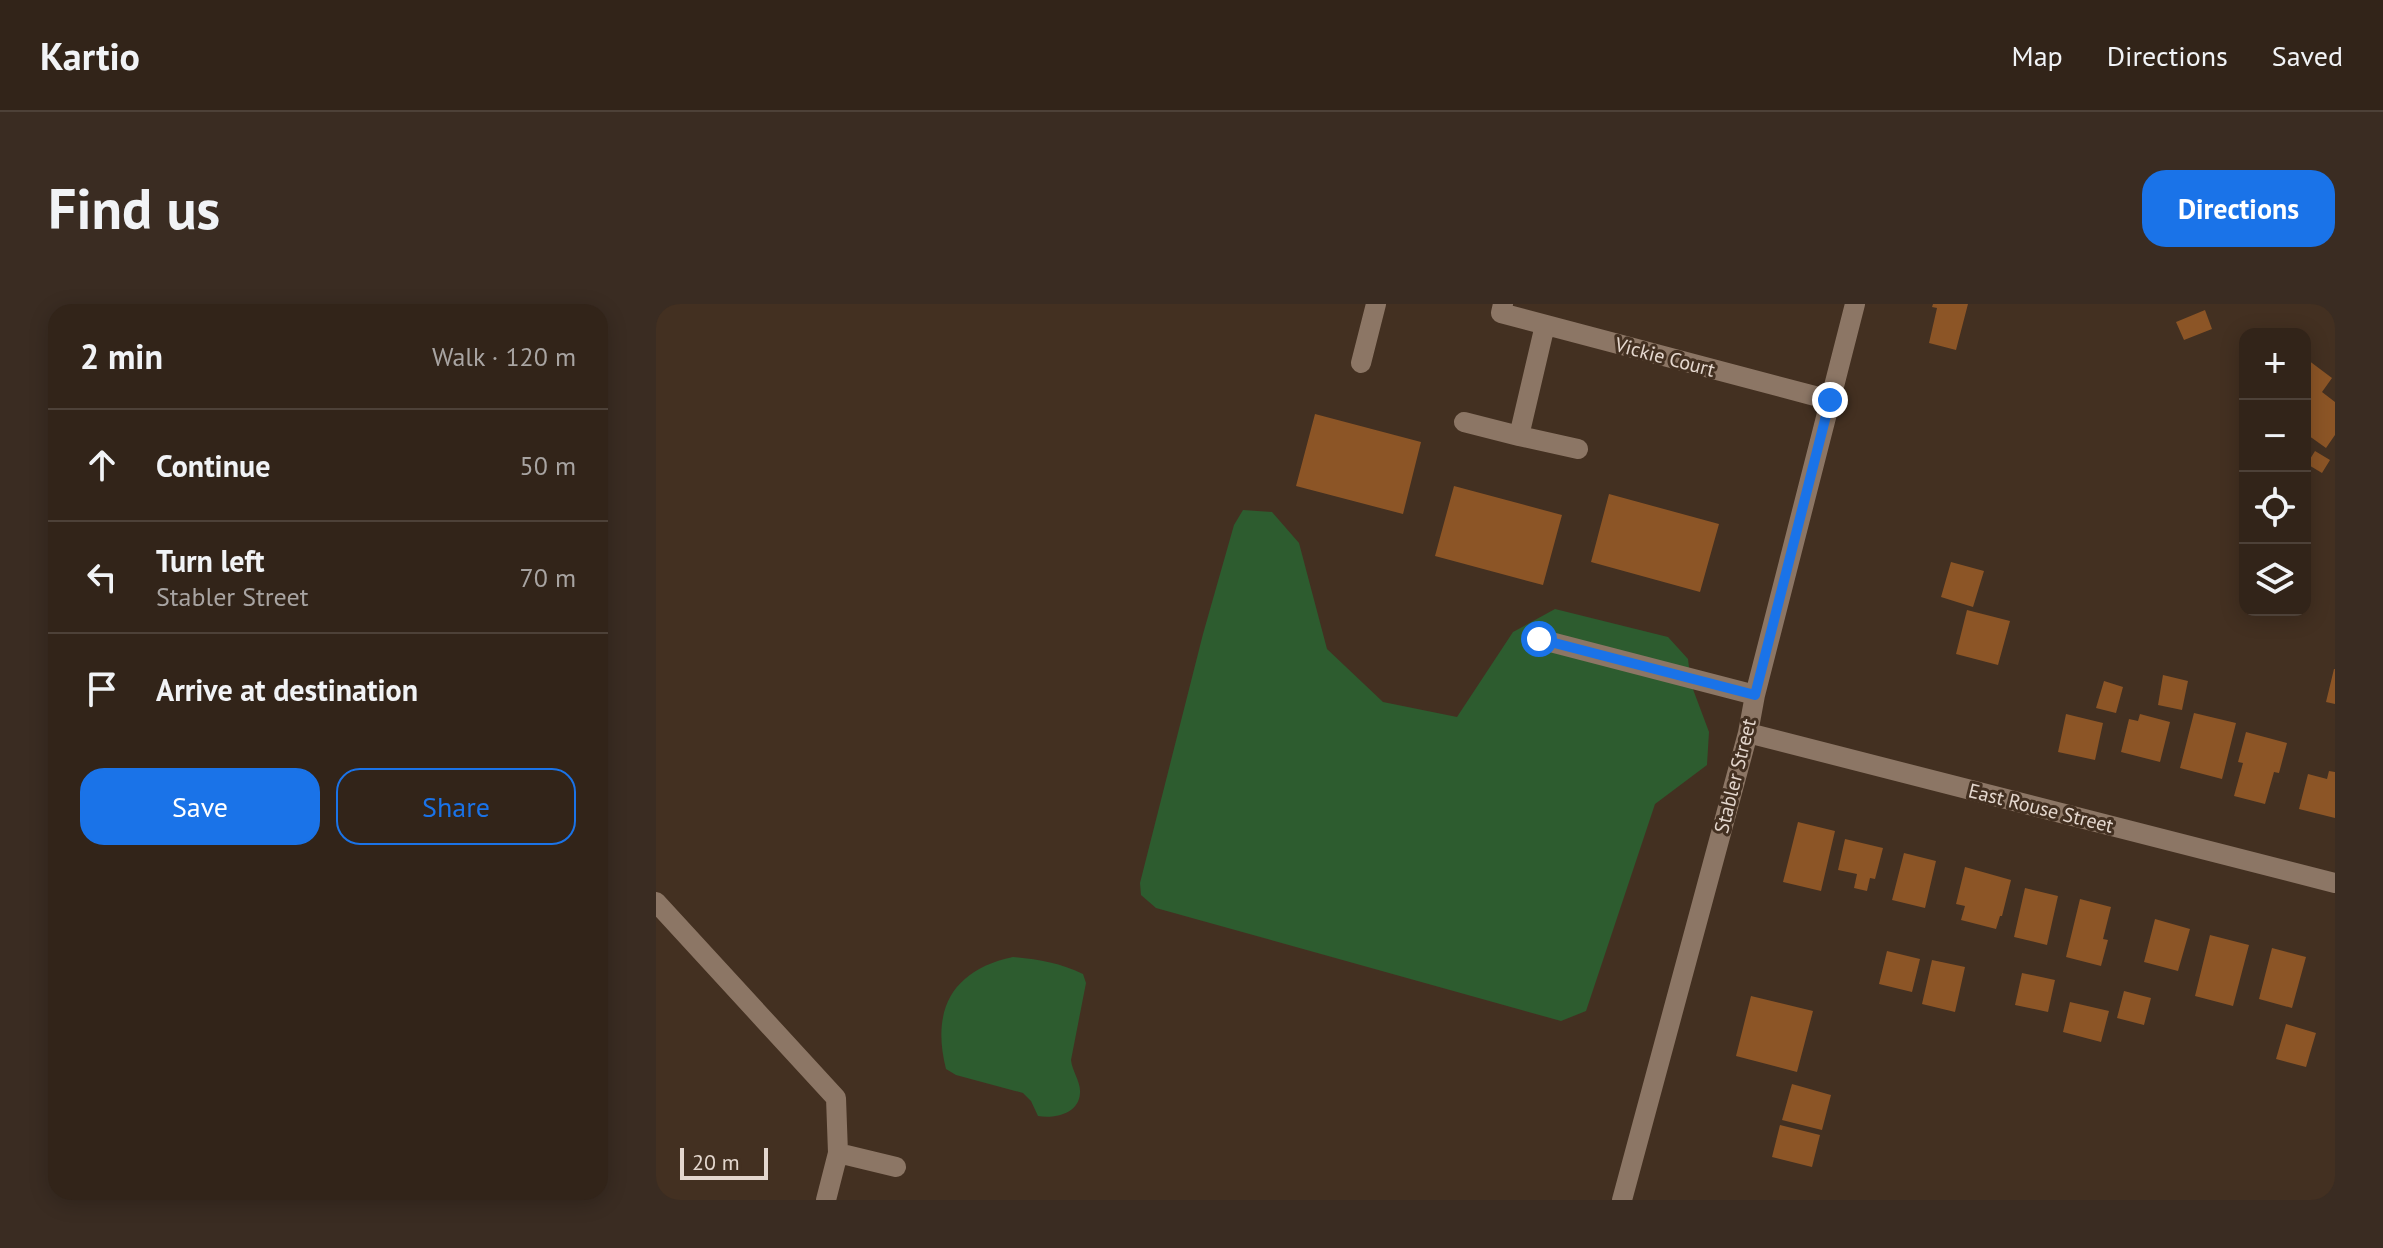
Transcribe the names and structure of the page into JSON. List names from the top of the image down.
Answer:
{
  "streets": {
    "street": ["Vickie Court", "Stabler Street", "East Rouse Street"]
  },
  "crossings": [
    ["Vickie Court", "Stabler Street"],
    ["Stabler Street", "East Rouse Street"]
  ],
  "scale_bar": "20 m",
  "page": {
    "header": "Kartio",
    "nav": ["Map", "Directions", "Saved"],
    "buttons": [
      "Directions",
      ["Save", "Share"]
    ],
    "title": "Find us",
    "heading": ["2 min", "Walk · 120 m"],
    "map_buttons": ["+", "−"],
    "list": [
      ["Continue", "50 m"],
      ["Turn left", "Stabler Street", "70 m"],
      "Arrive at destination"
    ],
    "scale": "20 m"
  }
}
